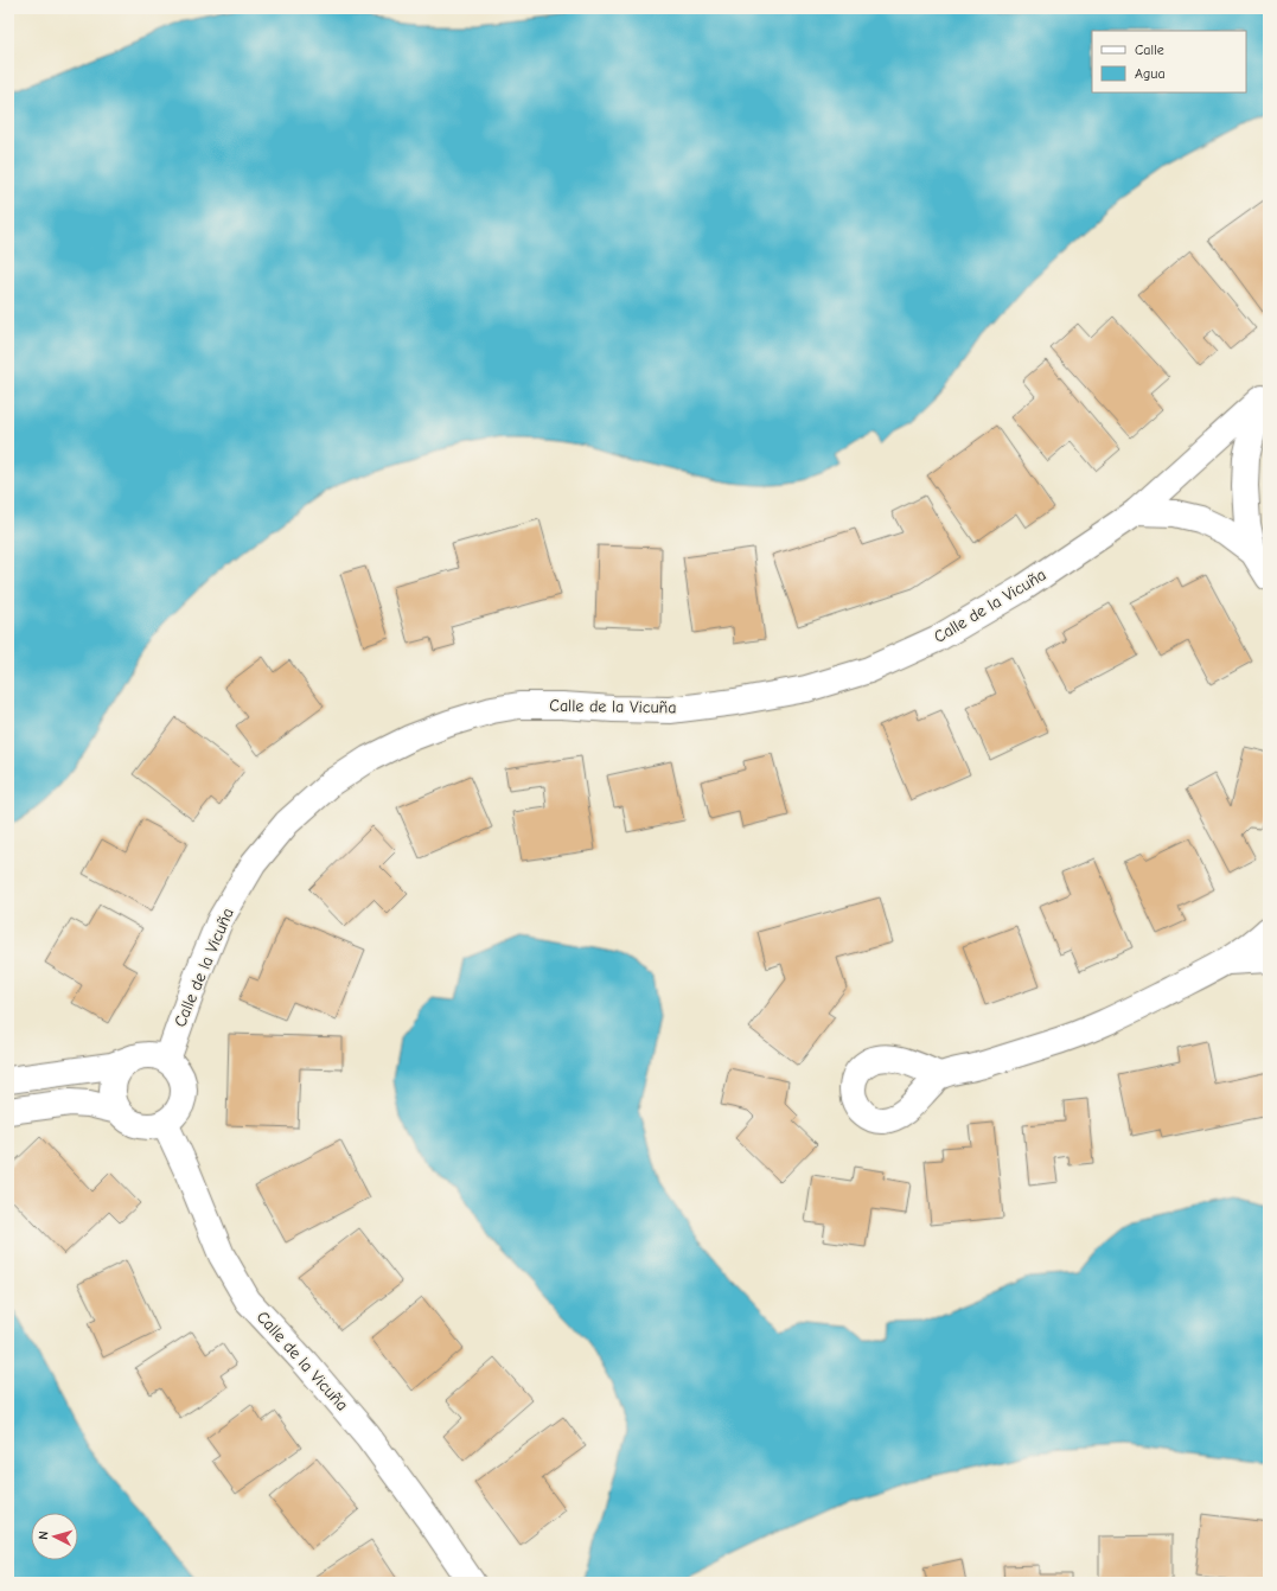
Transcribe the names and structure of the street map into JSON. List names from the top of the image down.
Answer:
{
  "streets": {
    "street": ["Calle de la Vicuña"]
  },
  "legend": ["Calle", "Agua"],
  "north": "left"
}
